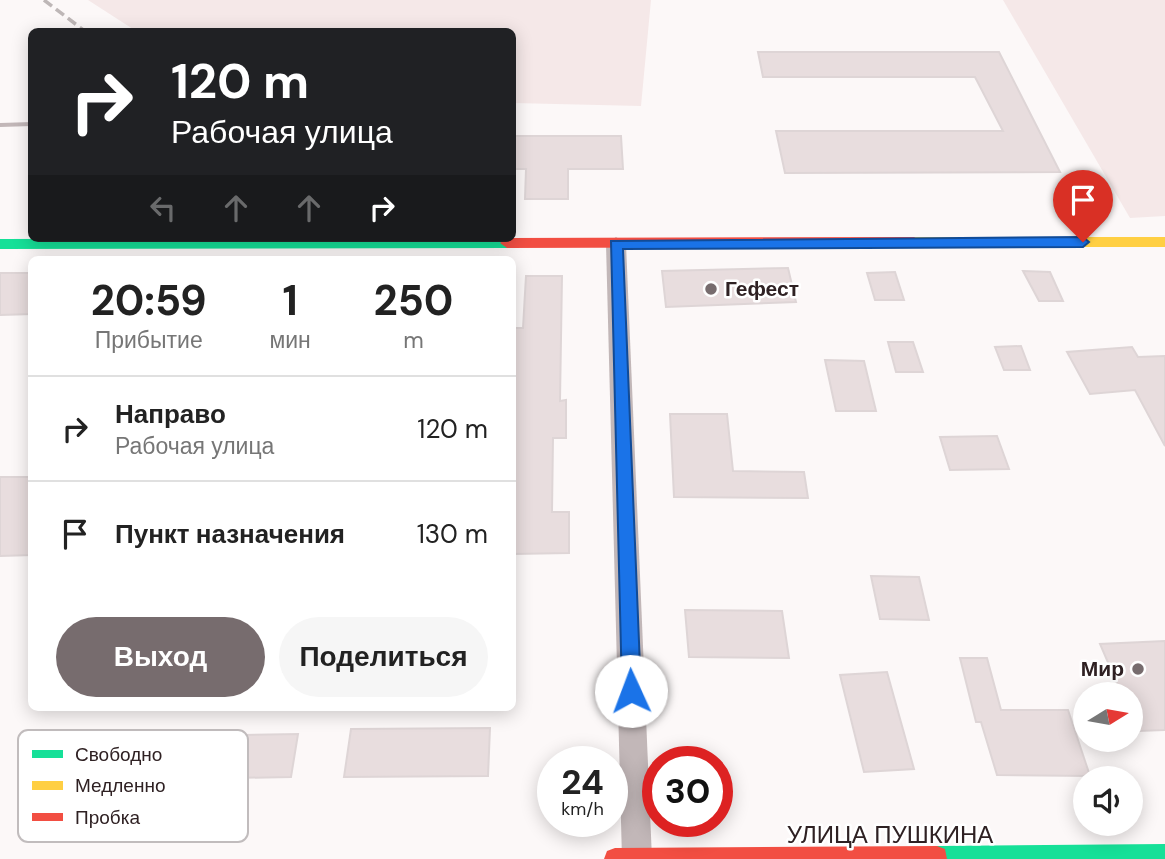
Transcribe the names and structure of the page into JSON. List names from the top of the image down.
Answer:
{
  "streets": {
    "street": ["УЛИЦА ПУШКИНА"]
  },
  "places": ["Гефест", "Мир"],
  "legend": ["Свободно", "Медленно", "Пробка"],
  "north": "right",
  "page": {
    "turn": ["120 m", "Рабочая улица"],
    "eta": [
      "20:59",
      "Прибытие",
      "1",
      "мин",
      "250",
      "m"
    ],
    "list": [
      {
        "name": "Направо",
        "note": "Рабочая улица",
        "value": "120 m"
      },
      {
        "name": "Пункт назначения",
        "value": "130 m"
      }
    ],
    "buttons": ["Выход", "Поделиться"],
    "speed": "24 km/h",
    "limit": "30"
  }
}
